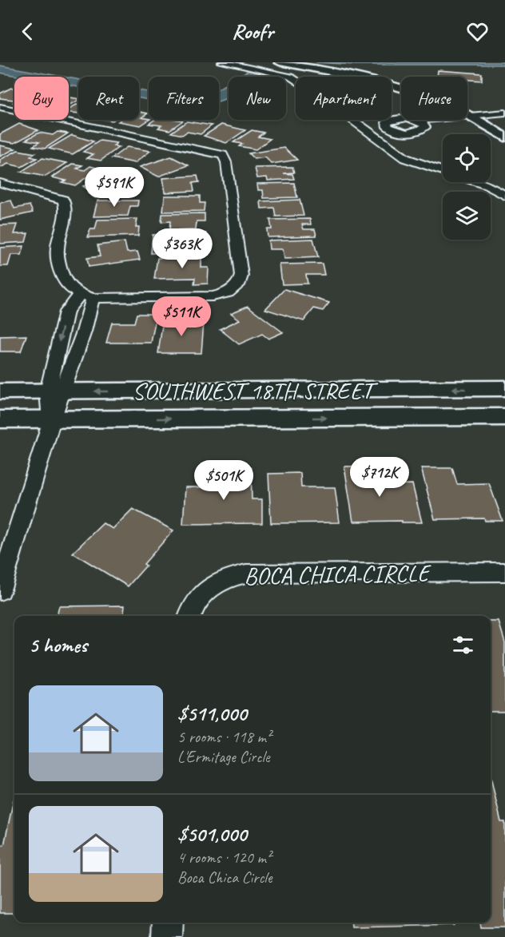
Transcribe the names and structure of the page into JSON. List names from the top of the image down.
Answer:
{
  "streets": {
    "main road": ["SOUTHWEST 18TH STREET"],
    "street": ["BOCA CHICA CIRCLE"]
  },
  "page": {
    "header": "Roofr",
    "chip": [
      "Buy",
      "Rent",
      "Filters",
      "New",
      "Apartment",
      "House"
    ],
    "price": [
      "$591K",
      "$363K",
      "$511K",
      "$712K",
      "$501K"
    ],
    "heading": "5 homes",
    "list": [
      {
        "name": "$511,000",
        "note": "5 rooms · 118 m² · L'Ermitage Circle"
      },
      {
        "name": "$501,000",
        "note": "4 rooms · 120 m² · Boca Chica Circle"
      }
    ]
  }
}
